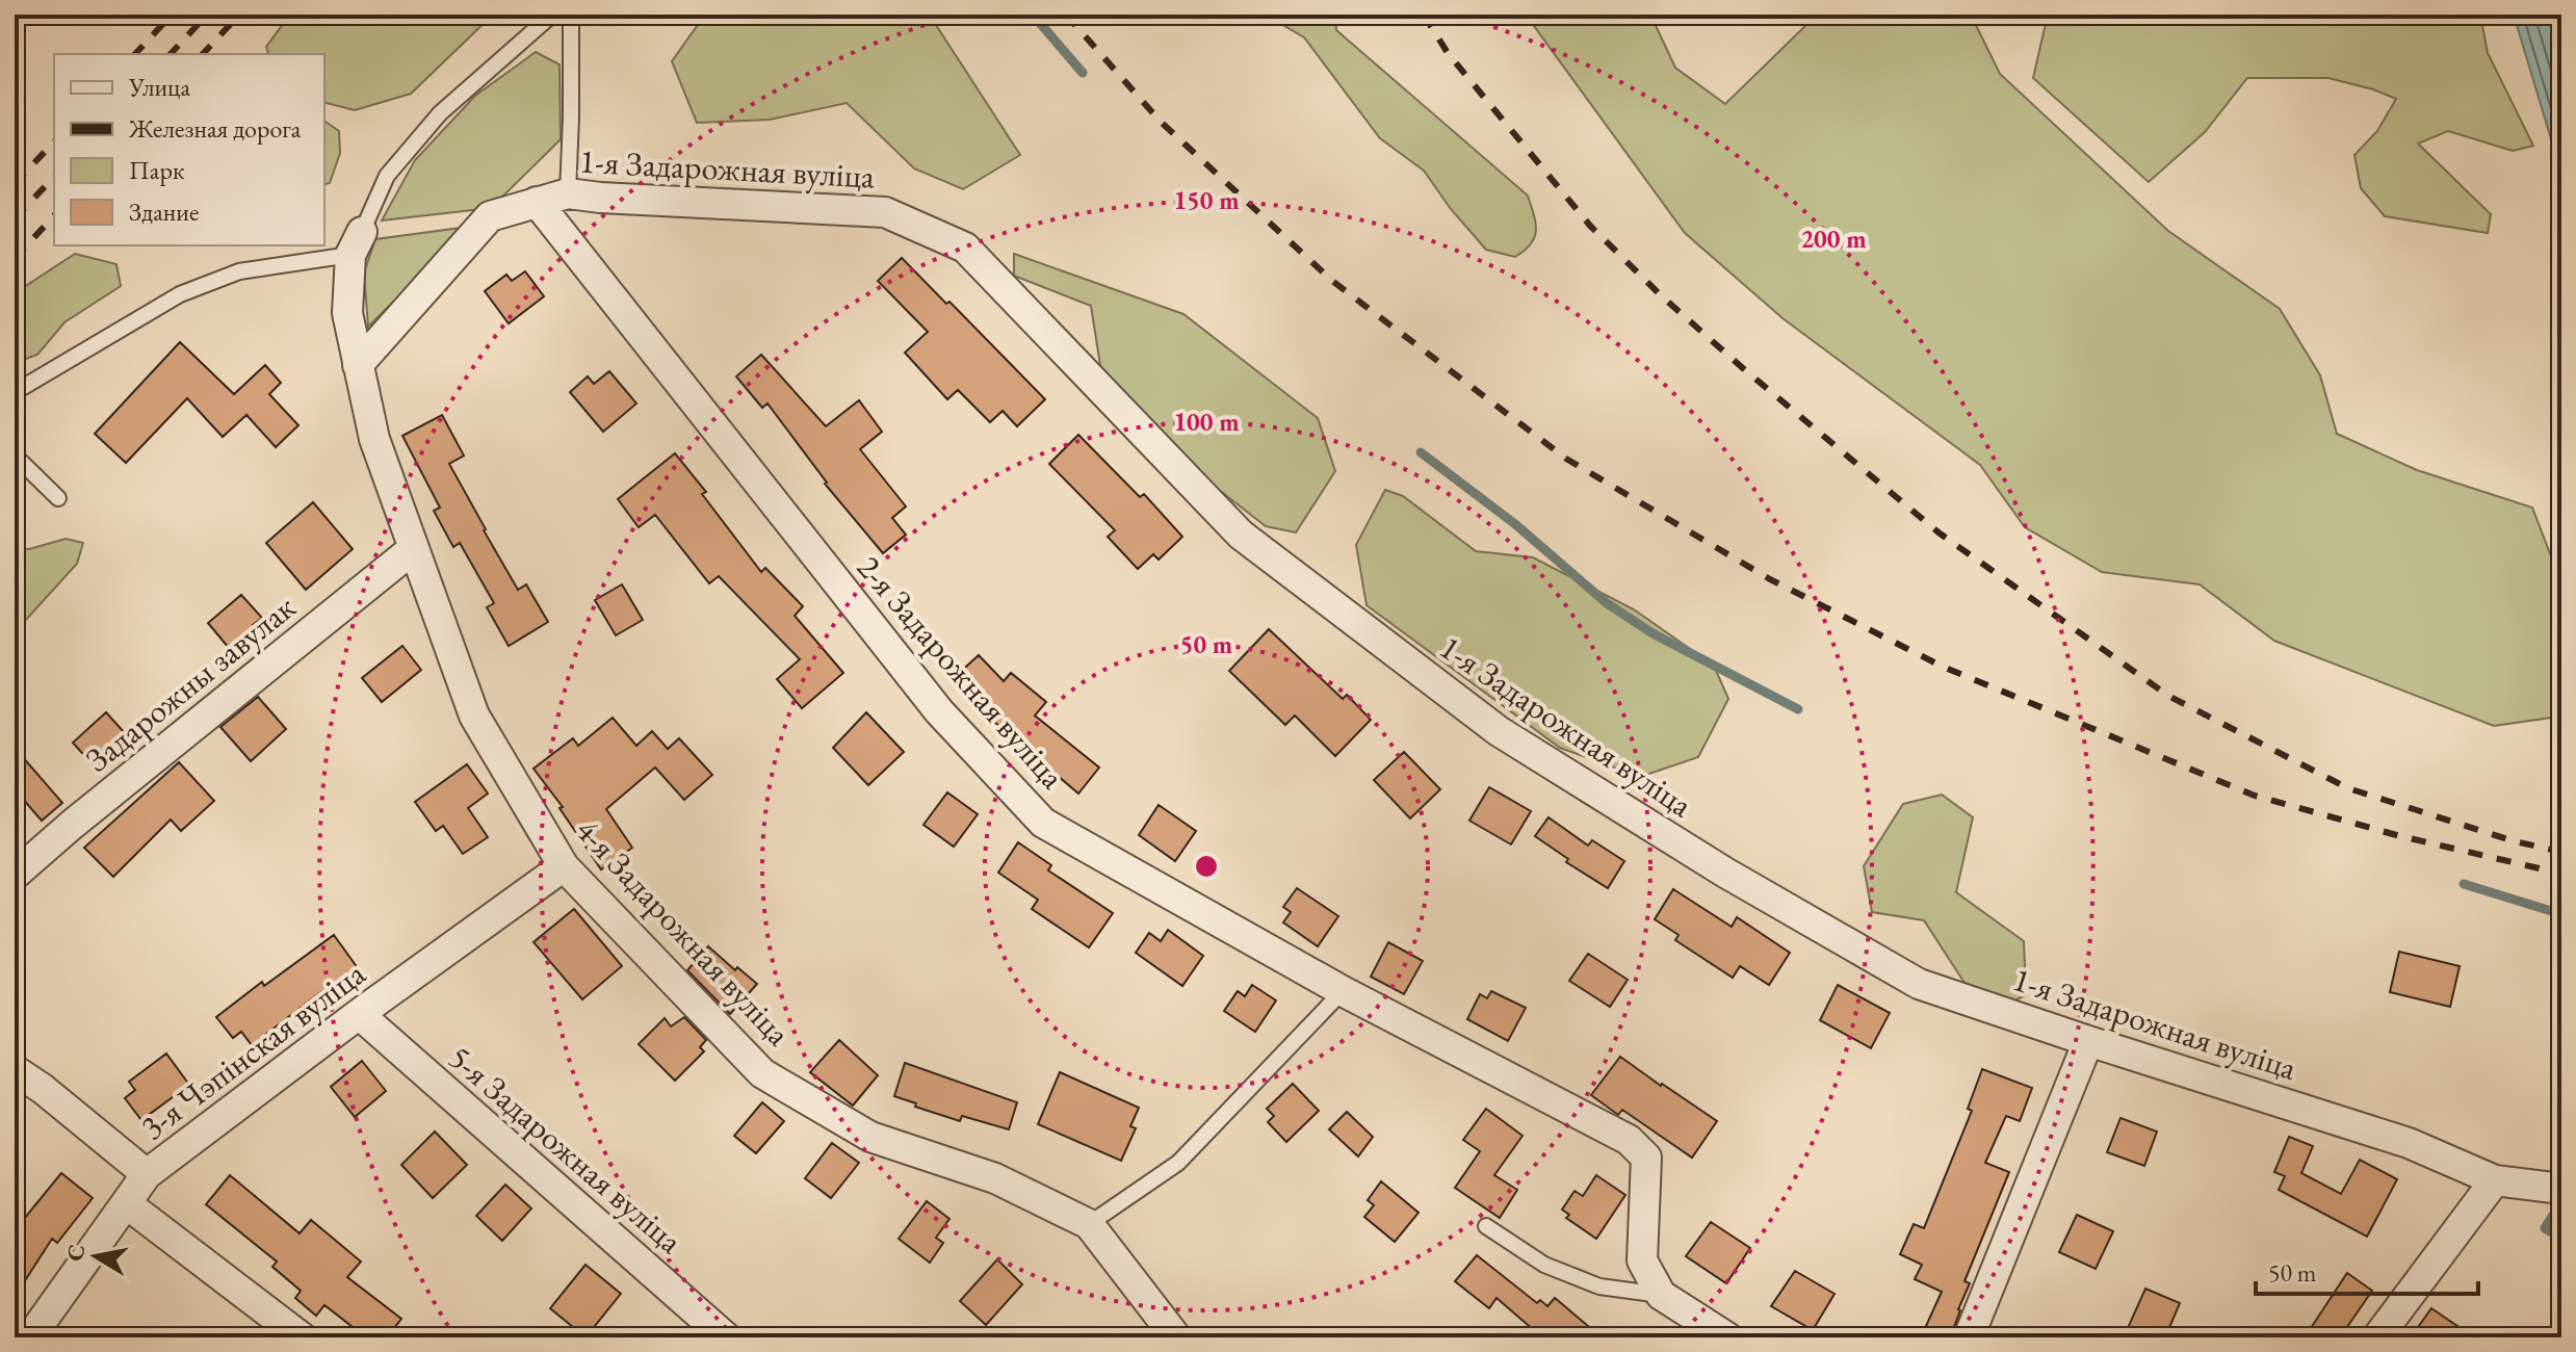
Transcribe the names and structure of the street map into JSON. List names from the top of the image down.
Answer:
{
  "streets": {
    "street": [
      "1-я Задарожная вуліца",
      "2-я Задарожная вуліца",
      "Задарожны завулак",
      "4-я Задарожная вуліца",
      "3-я Чэпінская вуліца",
      "5-я Задарожная вуліца"
    ]
  },
  "crossings": [
    ["1-я Задарожная вуліца", "2-я Задарожная вуліца"],
    ["1-я Задарожная вуліца", "4-я Задарожная вуліца"],
    ["Задарожны завулак", "4-я Задарожная вуліца"],
    ["4-я Задарожная вуліца", "3-я Чэпінская вуліца"],
    ["3-я Чэпінская вуліца", "5-я Задарожная вуліца"]
  ],
  "legend": [
    "Улица",
    "Железная дорога",
    "Парк",
    "Здание"
  ],
  "scale_bar": "50 m",
  "north": "left",
  "rings": [
    "150 m",
    "200 m",
    "100 m",
    "50 m"
  ]
}
